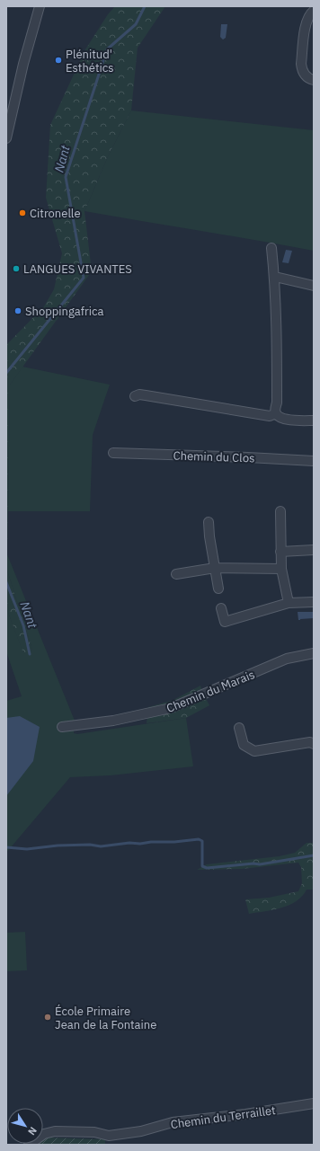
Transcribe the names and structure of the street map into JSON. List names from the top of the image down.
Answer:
{
  "streets": {
    "street": ["Chemin du Clos", "Chemin du Marais", "Chemin du Terraillet"]
  },
  "water": ["Nant"],
  "places": [
    "Plénitud' Esthétics",
    "Citronelle",
    "LANGUES VIVANTES",
    "Shoppingafrica",
    "École Primaire Jean de la Fontaine"
  ],
  "north": "bottom right"
}
